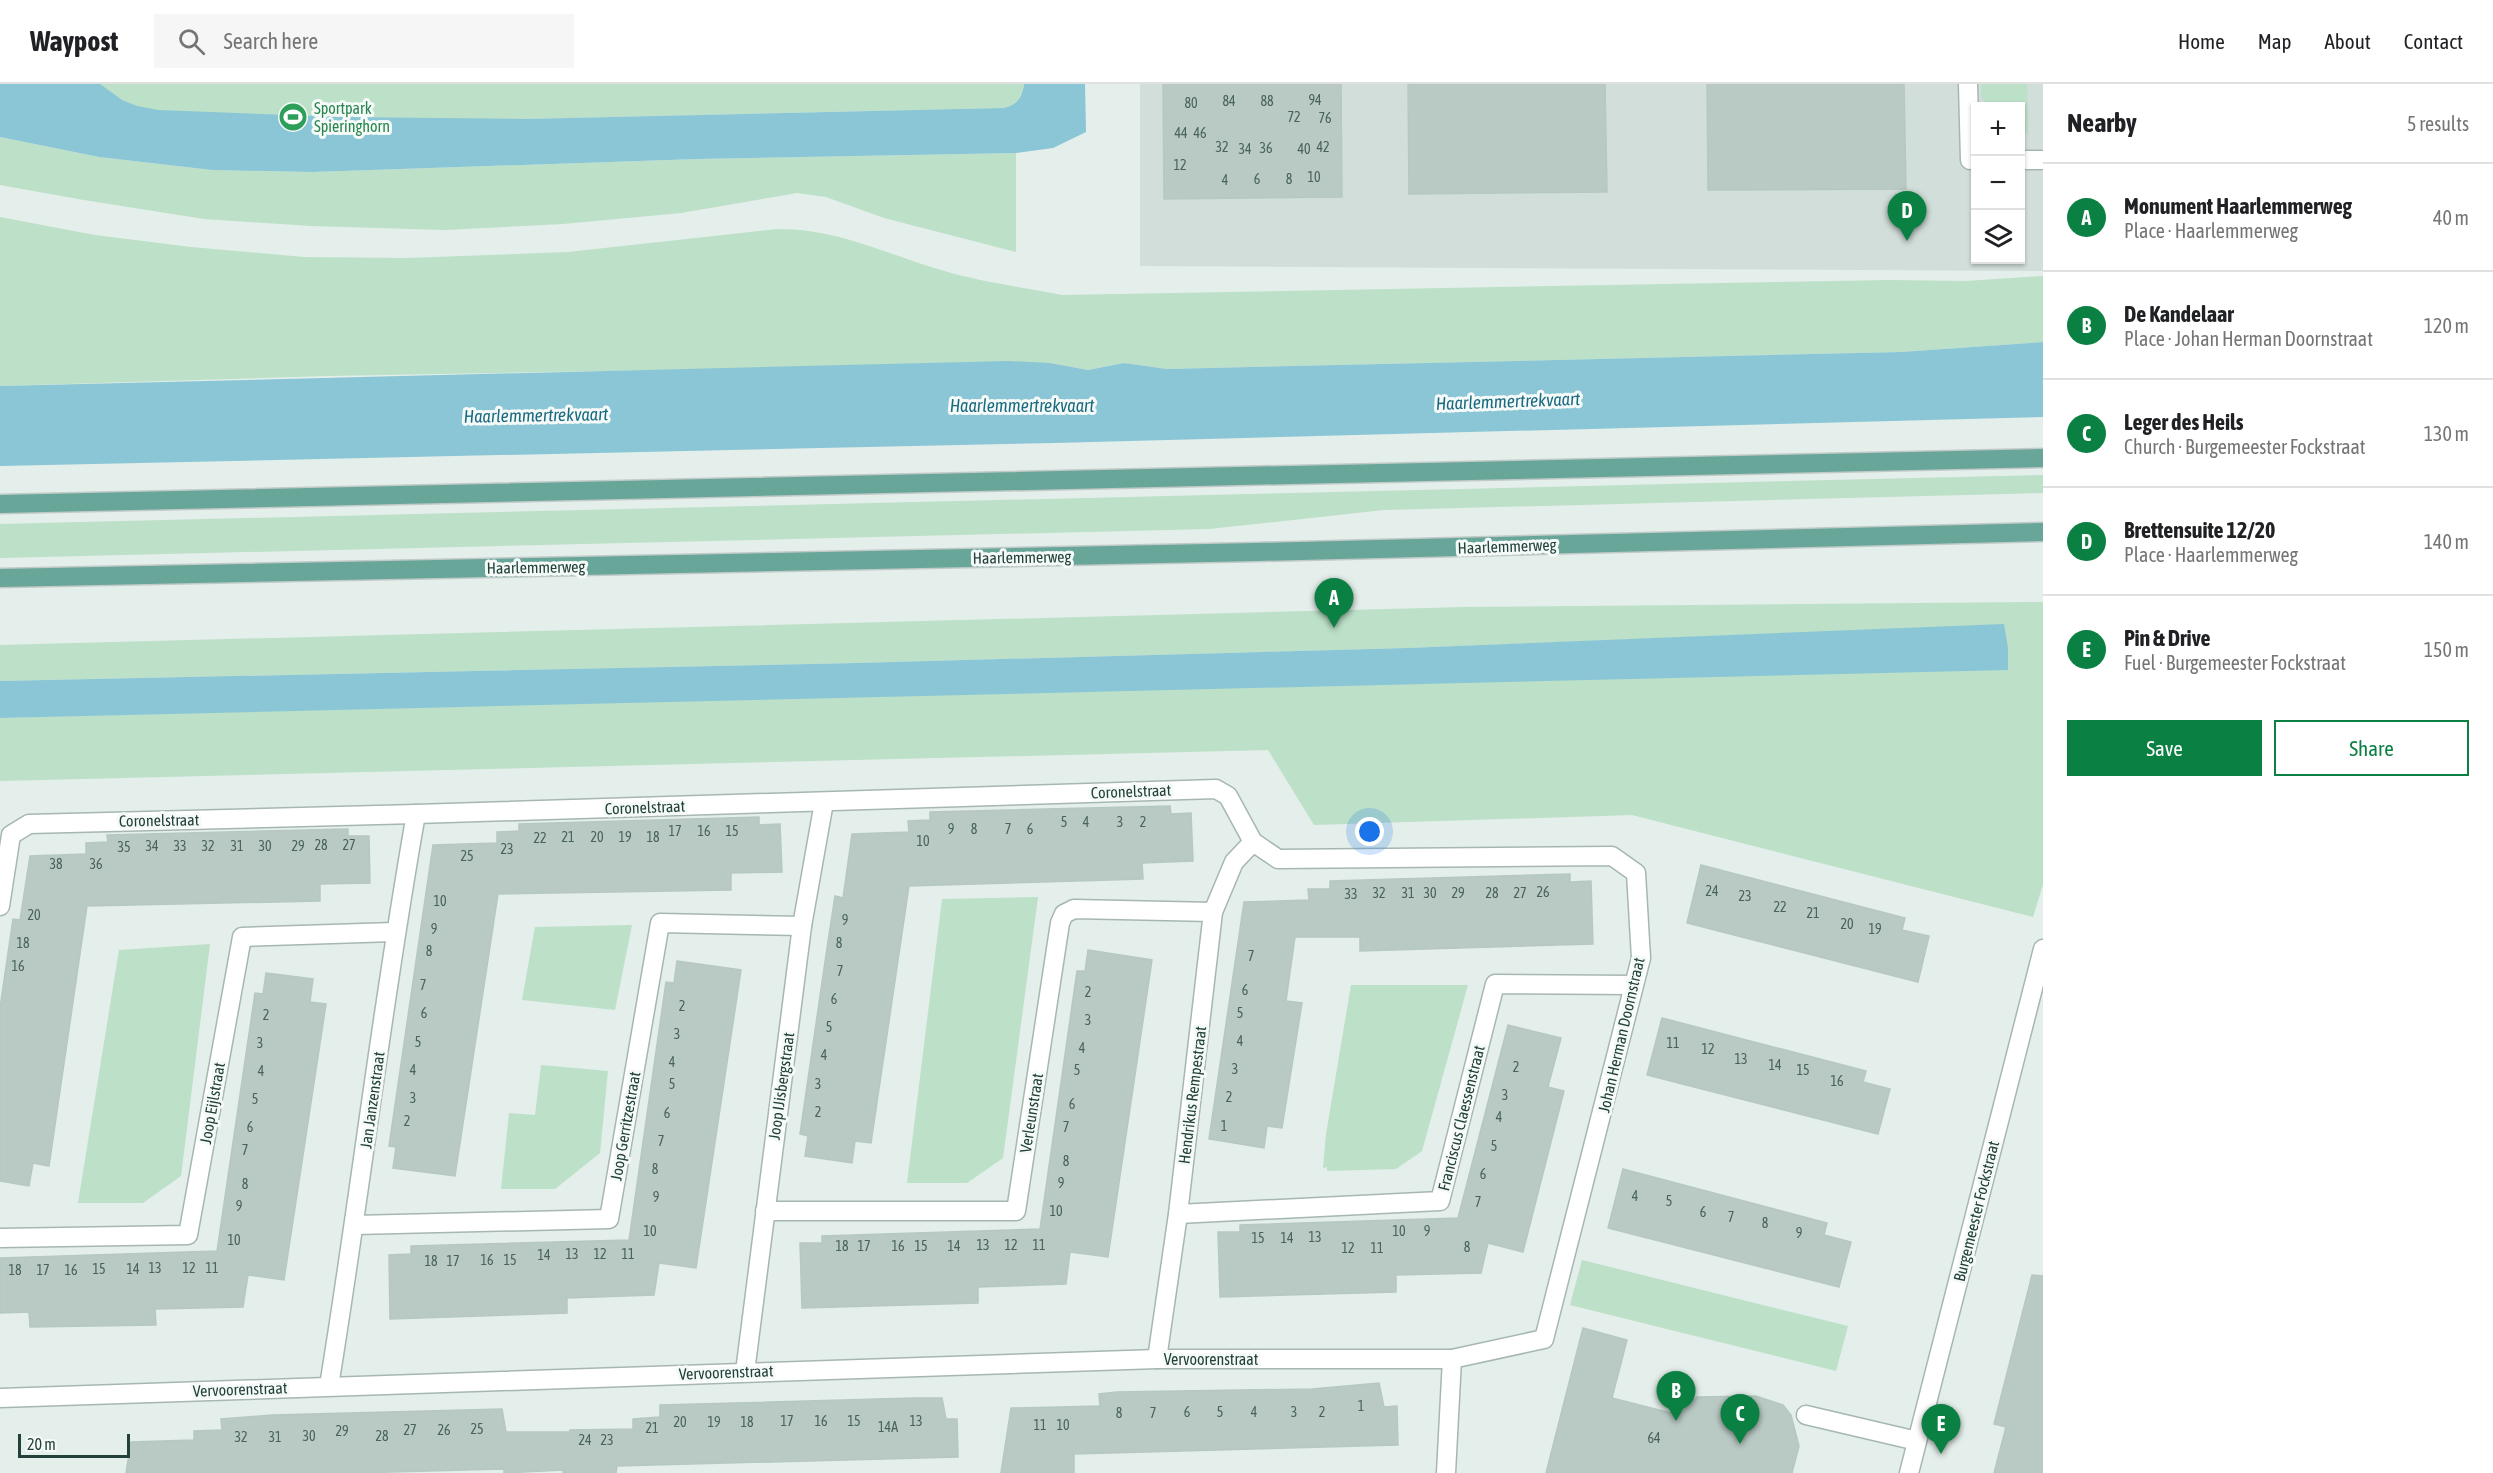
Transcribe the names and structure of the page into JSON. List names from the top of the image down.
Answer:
{
  "streets": {
    "main road": ["Haarlemmerweg"],
    "street": [
      "Coronelstraat",
      "Johan Herman Doornstraat",
      "Joop IJisbergstraat",
      "Hendrikus Rempestraat",
      "Jan Janzenstraat",
      "Joop Eijlstraat",
      "Verleunstraat",
      "Franciscus Claessenstraat",
      "Joop Gerritzestraat",
      "Burgemeester Fockstraat",
      "Vervoorenstraat"
    ]
  },
  "crossings": [
    ["Coronelstraat", "Johan Herman Doornstraat"],
    ["Coronelstraat", "Joop IJisbergstraat"],
    ["Coronelstraat", "Hendrikus Rempestraat"],
    ["Coronelstraat", "Jan Janzenstraat"],
    ["Johan Herman Doornstraat", "Hendrikus Rempestraat"],
    ["Johan Herman Doornstraat", "Franciscus Claessenstraat"],
    ["Johan Herman Doornstraat", "Vervoorenstraat"],
    ["Joop IJisbergstraat", "Verleunstraat"],
    ["Joop IJisbergstraat", "Joop Gerritzestraat"],
    ["Joop IJisbergstraat", "Vervoorenstraat"],
    ["Hendrikus Rempestraat", "Verleunstraat"],
    ["Hendrikus Rempestraat", "Franciscus Claessenstraat"],
    ["Hendrikus Rempestraat", "Vervoorenstraat"],
    ["Jan Janzenstraat", "Joop Eijlstraat"],
    ["Jan Janzenstraat", "Joop Gerritzestraat"],
    ["Jan Janzenstraat", "Vervoorenstraat"]
  ],
  "water": ["Haarlemmertrekvaart"],
  "places": {
    "sports": ["Sportpark Spieringhorn"]
  },
  "house_numbers": [
    "94",
    "84",
    "88",
    "80",
    "72",
    "76",
    "44",
    "46",
    "32",
    "42",
    "36",
    "34",
    "40",
    "12",
    "10",
    "6",
    "8",
    "4",
    "5",
    "4",
    "3",
    "2",
    "9",
    "8",
    "7",
    "6",
    "17",
    "16",
    "15",
    "21",
    "20",
    "19",
    "18",
    "22",
    "10",
    "28",
    "27",
    "34",
    "33",
    "32",
    "31",
    "30",
    "29",
    "35",
    "23",
    "25",
    "38",
    "36",
    "24",
    "26",
    "32",
    "31",
    "30",
    "29",
    "28",
    "27",
    "33",
    "23",
    "10",
    "22",
    "21",
    "20",
    "9",
    "20",
    "9",
    "19",
    "18",
    "8",
    "8",
    "7",
    "16",
    "7",
    "7",
    "6",
    "2",
    "6",
    "2",
    "6",
    "5",
    "2",
    "3",
    "5",
    "3",
    "4",
    "5",
    "3",
    "11",
    "4",
    "12",
    "4",
    "13",
    "4",
    "14",
    "2",
    "3",
    "4",
    "5",
    "15",
    "4",
    "16",
    "5",
    "3",
    "3",
    "2",
    "3",
    "5",
    "6",
    "2",
    "6",
    "4",
    "2",
    "1",
    "6",
    "7",
    "7",
    "5",
    "7",
    "8",
    "8",
    "6",
    "9",
    "8",
    "4",
    "9",
    "5",
    "7",
    "9",
    "10",
    "6",
    "7",
    "8",
    "10",
    "10",
    "9",
    "9",
    "13",
    "15",
    "14",
    "10",
    "13",
    "12",
    "11",
    "18",
    "17",
    "16",
    "15",
    "14",
    "8",
    "12",
    "11",
    "13",
    "12",
    "11",
    "14",
    "16",
    "15",
    "18",
    "17",
    "13",
    "12",
    "11",
    "15",
    "14",
    "18",
    "17",
    "16",
    "1",
    "6",
    "5",
    "4",
    "3",
    "2",
    "8",
    "7",
    "17",
    "16",
    "15",
    "13",
    "20",
    "19",
    "18",
    "11",
    "10",
    "14A",
    "21",
    "25",
    "27",
    "26",
    "29",
    "30",
    "28",
    "32",
    "31",
    "64",
    "24",
    "23"
  ],
  "scale_bar": "20 m",
  "page": {
    "header": "Waypost",
    "search": "Search here",
    "nav": [
      "Home",
      "Map",
      "About",
      "Contact"
    ],
    "heading": ["Nearby", "5 results"],
    "map_buttons": ["+", "−"],
    "list": [
      {
        "mark": "A",
        "name": "Monument Haarlemmerweg",
        "note": "Place · Haarlemmerweg",
        "value": "40 m"
      },
      {
        "mark": "B",
        "name": "De Kandelaar",
        "note": "Place · Johan Herman Doornstraat",
        "value": "120 m"
      },
      {
        "mark": "C",
        "name": "Leger des Heils",
        "note": "Church · Burgemeester Fockstraat",
        "value": "130 m"
      },
      {
        "mark": "D",
        "name": "Brettensuite 12/20",
        "note": "Place · Haarlemmerweg",
        "value": "140 m"
      },
      {
        "mark": "E",
        "name": "Pin & Drive",
        "note": "Fuel · Burgemeester Fockstraat",
        "value": "150 m"
      }
    ],
    "pins": [
      "D",
      "A",
      "B",
      "C",
      "E"
    ],
    "buttons": ["Save", "Share"],
    "scale": "20 m"
  }
}
